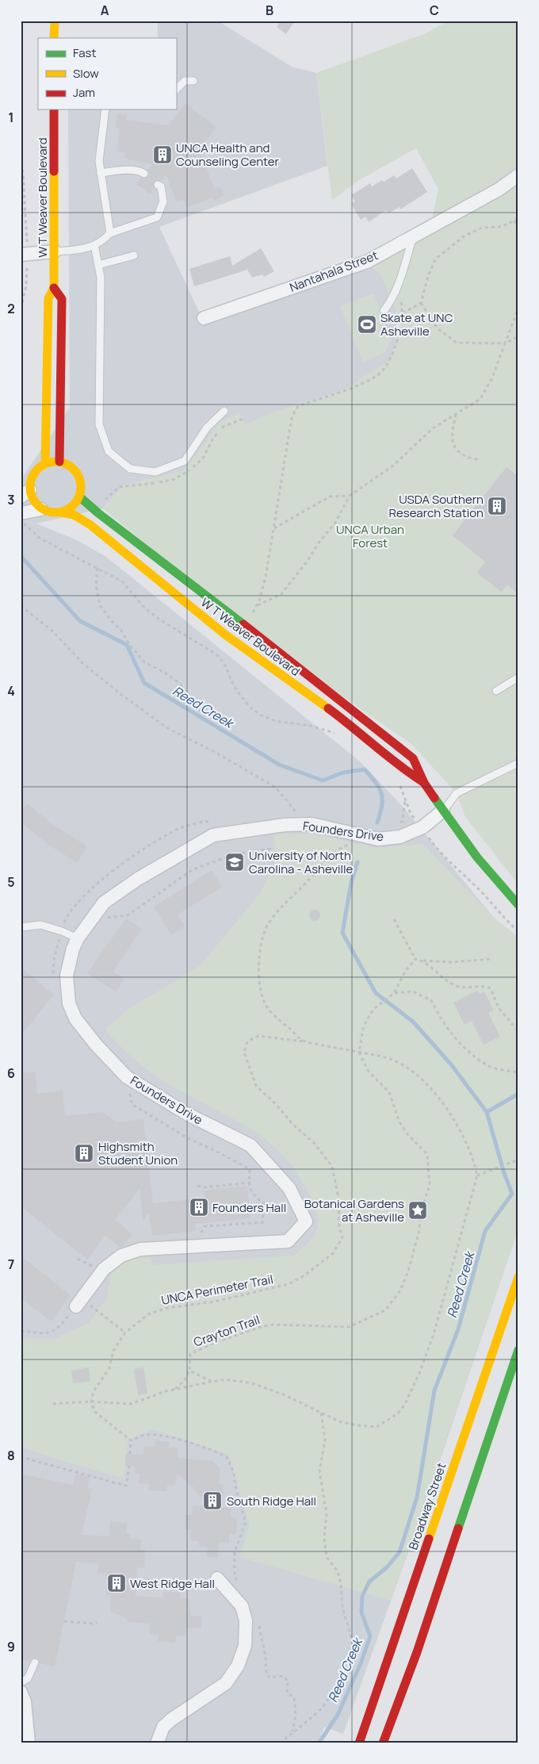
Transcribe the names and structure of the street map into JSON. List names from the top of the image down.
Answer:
{
  "streets": {
    "main road": ["W T Weaver Boulevard", "Broadway Street"],
    "street": ["Nantahala Street", "Founders Drive"],
    "path": ["UNCA Perimeter Trail", "Crayton Trail"]
  },
  "crossings": [
    ["W T Weaver Boulevard", "Founders Drive"],
    ["UNCA Perimeter Trail", "Crayton Trail"]
  ],
  "water": ["Reed Creek"],
  "parks": ["UNCA Urban Forest"],
  "places": {
    "building": [
      "UNCA Health and Counseling Center",
      "USDA Southern Research Station",
      "Highsmith Student Union",
      "Founders Hall",
      "South Ridge Hall",
      "West Ridge Hall"
    ],
    "sports": ["Skate at UNC Asheville"],
    "school or university": ["University of North Carolina - Asheville"],
    "place": ["Botanical Gardens at Asheville"]
  },
  "legend": ["Fast", "Slow", "Jam"],
  "grid": {
    "columns": ["A", "B", "C"],
    "rows": [
      "1",
      "2",
      "3",
      "4",
      "5",
      "6",
      "7",
      "8",
      "9"
    ]
  }
}
